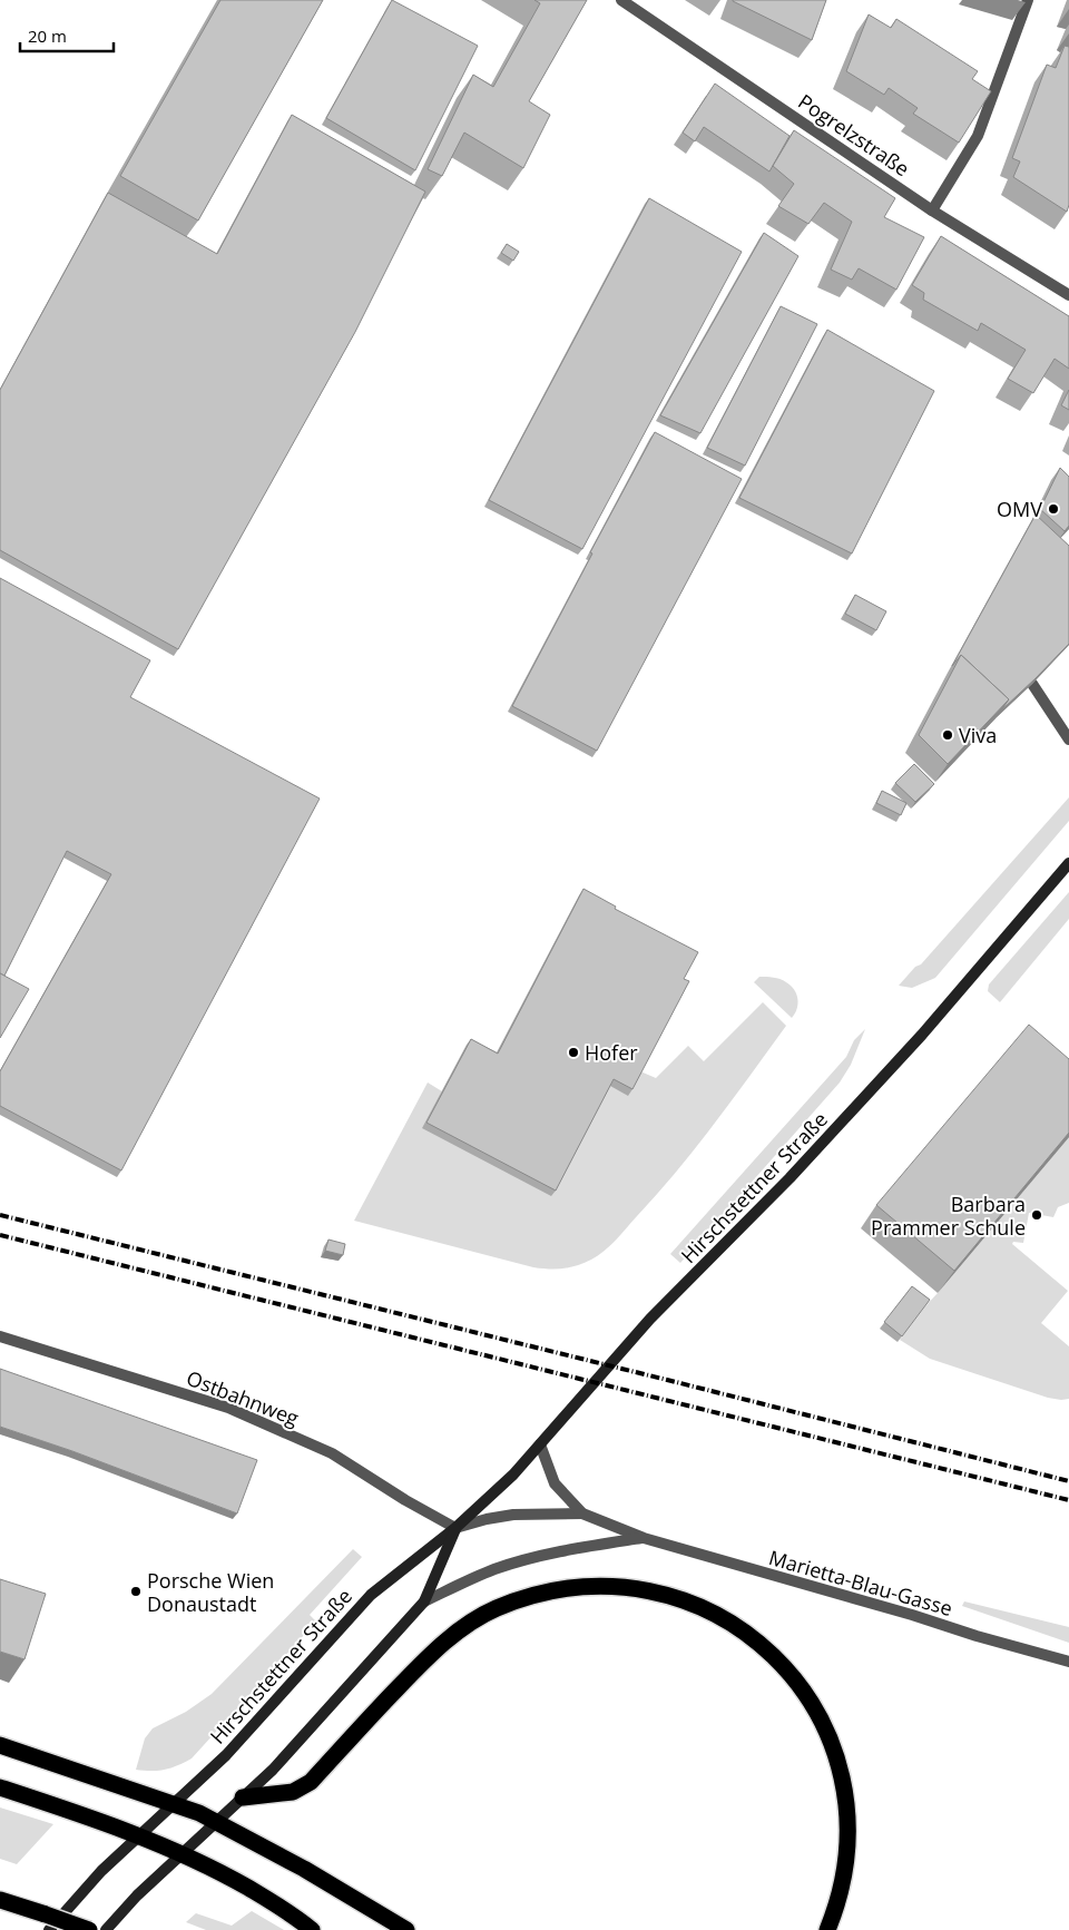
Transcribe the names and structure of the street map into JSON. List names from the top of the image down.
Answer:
{
  "streets": {
    "main road": ["Hirschstettner Straße"],
    "street": ["Pogrelzstraße", "Ostbahnweg", "Marietta-Blau-Gasse"]
  },
  "crossings": [
    ["Hirschstettner Straße", "Ostbahnweg"],
    ["Hirschstettner Straße", "Marietta-Blau-Gasse"],
    ["Ostbahnweg", "Marietta-Blau-Gasse"]
  ],
  "places": [
    "OMV",
    "Viva",
    "Hofer",
    "Barbara Prammer Schule",
    "Porsche Wien Donaustadt"
  ],
  "scale_bar": "20 m"
}
